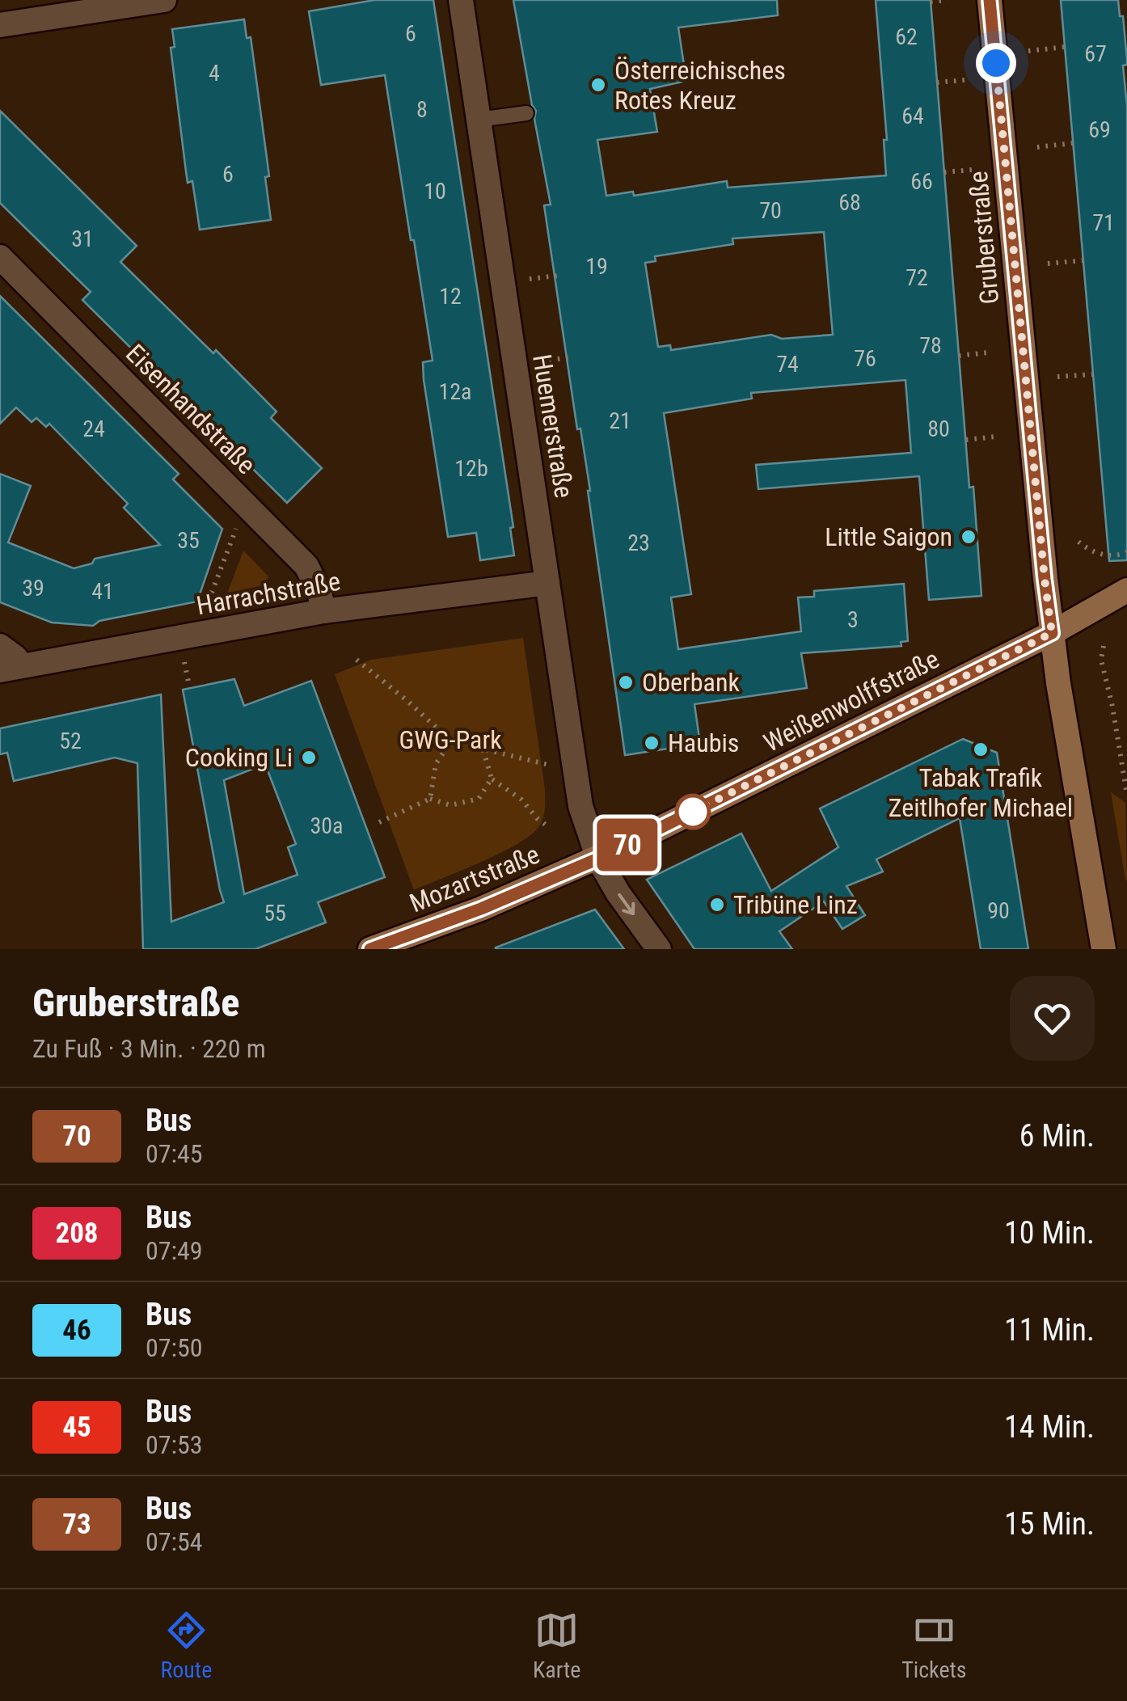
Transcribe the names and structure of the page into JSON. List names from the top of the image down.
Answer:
{
  "streets": {
    "main road": ["Gruberstraße", "Weißenwolffstraße", "Mozartstraße"],
    "street": ["Eisenhandstraße", "Huemerstraße", "Harrachstraße"]
  },
  "crossings": [
    ["Gruberstraße", "Weißenwolffstraße"],
    ["Eisenhandstraße", "Harrachstraße"],
    ["Huemerstraße", "Harrachstraße"],
    ["Huemerstraße", "Weißenwolffstraße"],
    ["Huemerstraße", "Mozartstraße"],
    ["Weißenwolffstraße", "Mozartstraße"]
  ],
  "parks": ["GWG-Park"],
  "places": [
    "Österreichisches Rotes Kreuz",
    "Little Saigon",
    "Oberbank",
    "Haubis",
    "Tabak Trafik Zeitlhofer Michael",
    "Cooking Li",
    "Tribüne Linz"
  ],
  "lines": ["bus line 70"],
  "house_numbers": [
    "6",
    "62",
    "67",
    "4",
    "8",
    "64",
    "69",
    "6",
    "66",
    "10",
    "68",
    "70",
    "71",
    "31",
    "19",
    "72",
    "12",
    "78",
    "76",
    "74",
    "12a",
    "21",
    "24",
    "80",
    "12b",
    "35",
    "23",
    "39",
    "41",
    "3",
    "52",
    "30a",
    "90",
    "55"
  ],
  "page": {
    "on_map": "70",
    "heading": ["Gruberstraße", "Zu Fuß · 3 Min. · 220 m"],
    "list": [
      {
        "mark": "70",
        "name": "Bus",
        "note": "07:45",
        "value": "6 Min."
      },
      {
        "mark": "208",
        "name": "Bus",
        "note": "07:49",
        "value": "10 Min."
      },
      {
        "mark": "46",
        "name": "Bus",
        "note": "07:50",
        "value": "11 Min."
      },
      {
        "mark": "45",
        "name": "Bus",
        "note": "07:53",
        "value": "14 Min."
      },
      {
        "mark": "73",
        "name": "Bus",
        "note": "07:54",
        "value": "15 Min."
      }
    ],
    "tabs": ["Route", "Karte", "Tickets"]
  }
}
